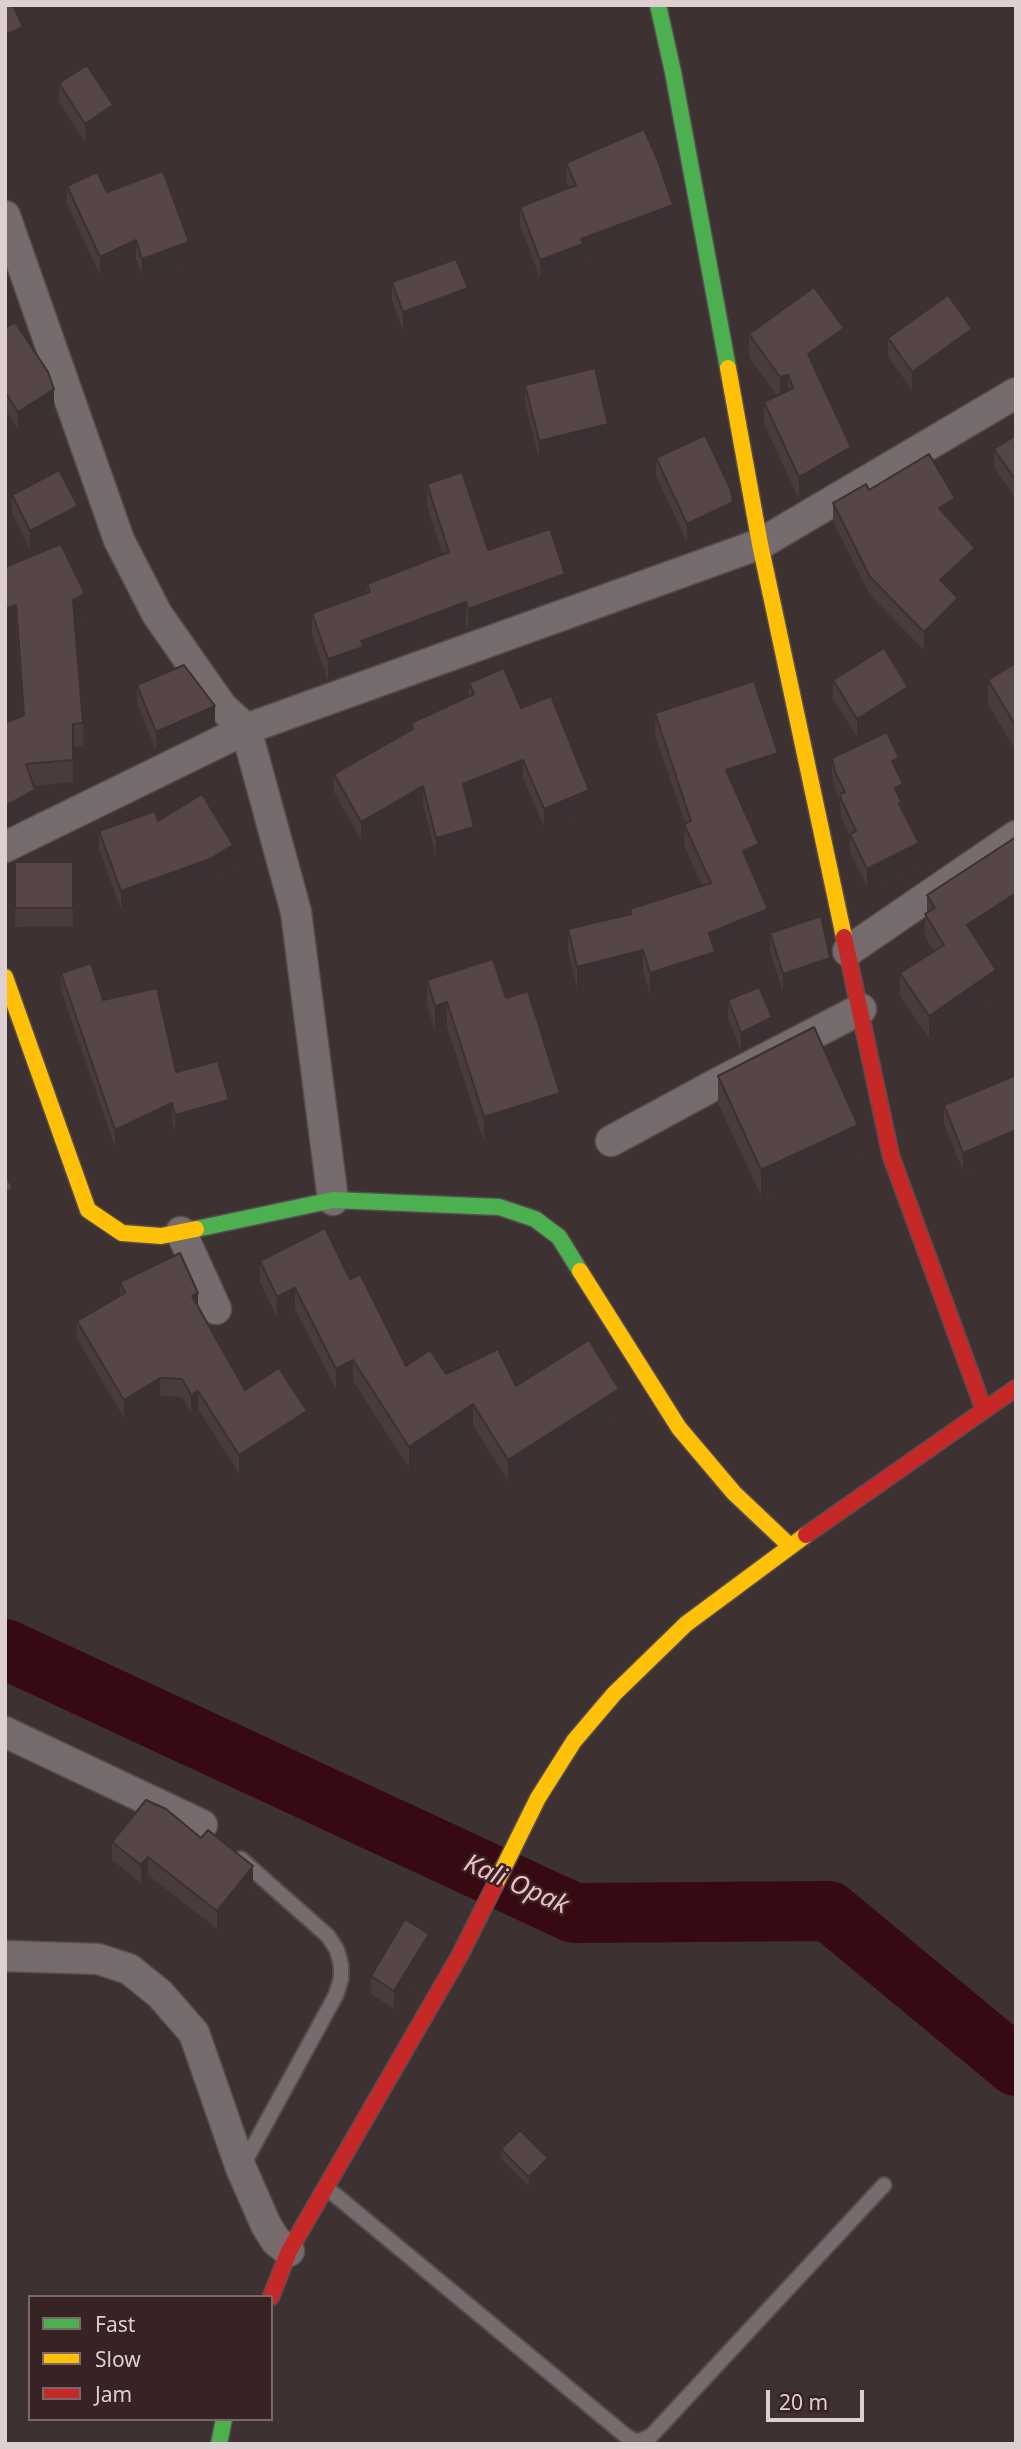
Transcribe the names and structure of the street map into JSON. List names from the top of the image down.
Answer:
{
  "water": ["Kali Opak"],
  "legend": ["Fast", "Slow", "Jam"],
  "scale_bar": "20 m"
}
